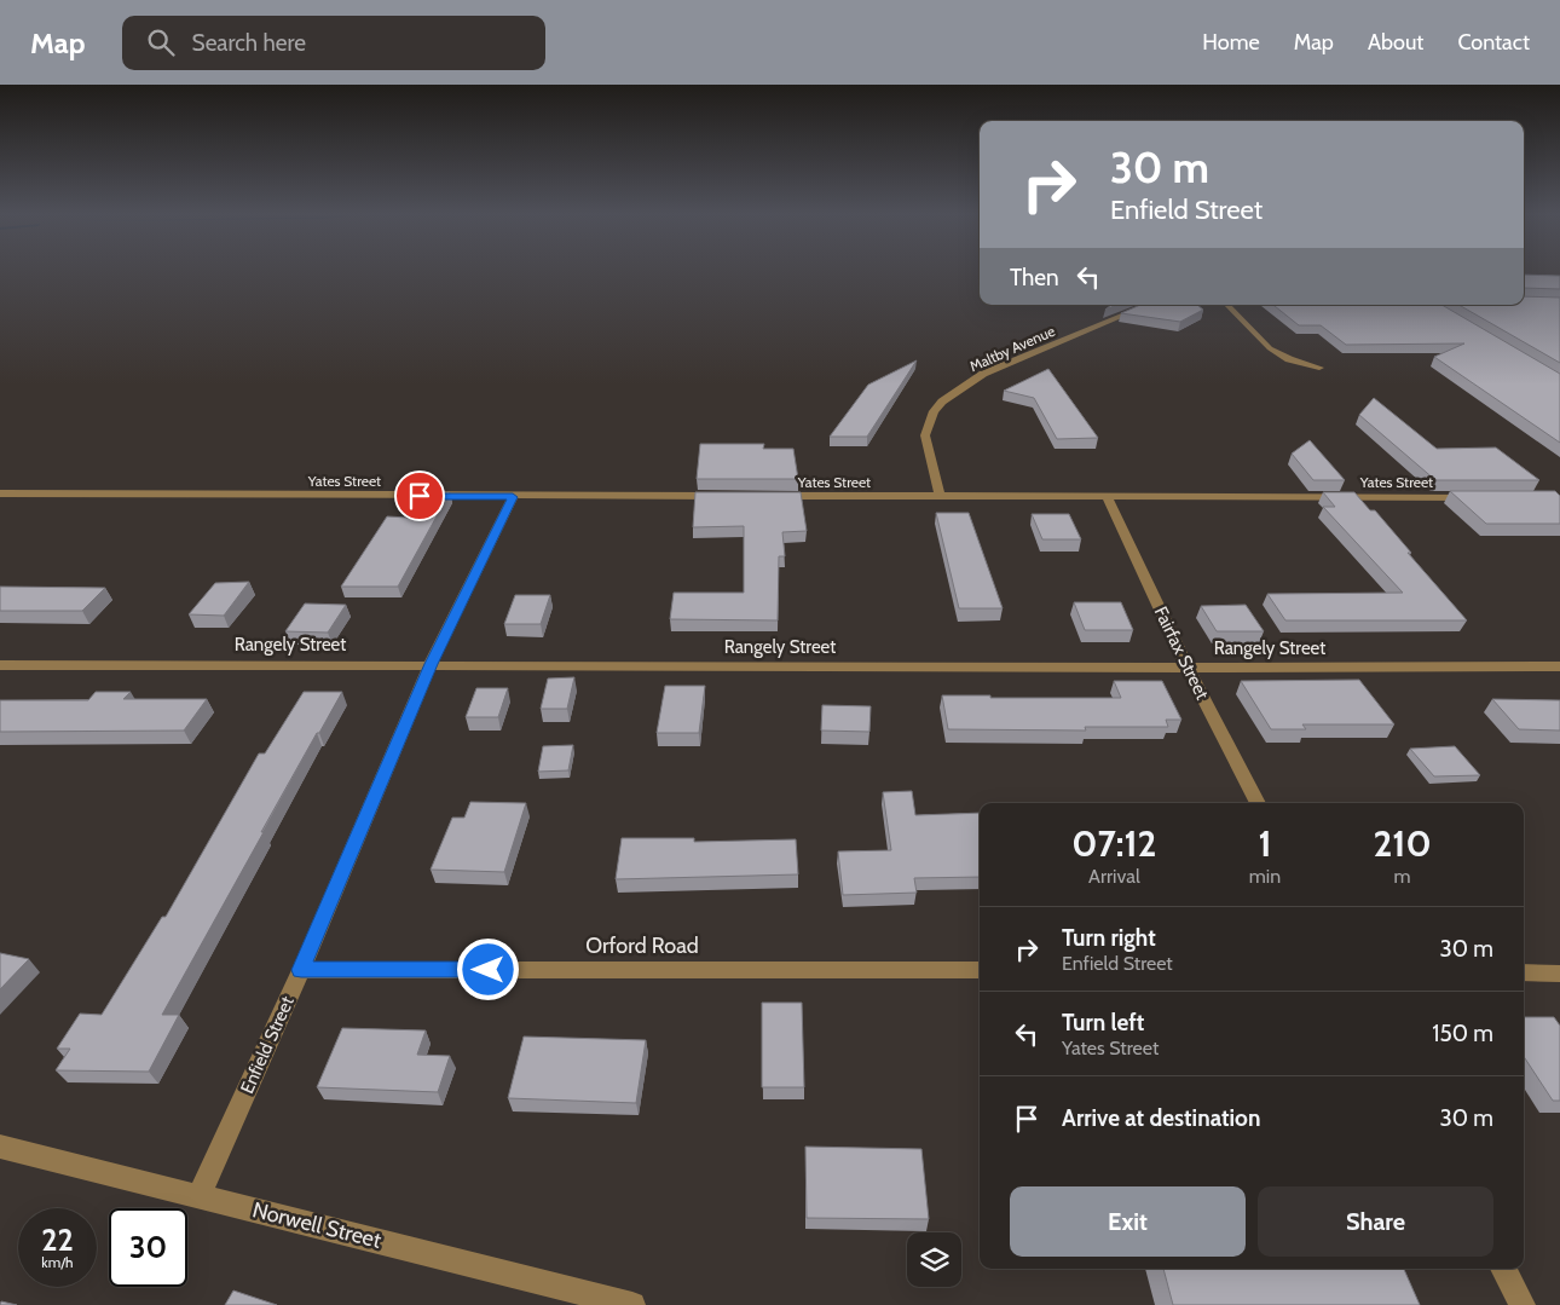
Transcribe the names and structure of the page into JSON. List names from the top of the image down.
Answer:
{
  "streets": {
    "street": [
      "Maltby Avenue",
      "Yates Street",
      "Rangely Street",
      "Fairfax Street",
      "Orford Road",
      "Enfield Street",
      "Norwell Street"
    ]
  },
  "crossings": [
    ["Maltby Avenue", "Yates Street"],
    ["Yates Street", "Fairfax Street"],
    ["Yates Street", "Enfield Street"],
    ["Rangely Street", "Fairfax Street"],
    ["Rangely Street", "Enfield Street"],
    ["Orford Road", "Enfield Street"],
    ["Enfield Street", "Norwell Street"]
  ],
  "page": {
    "header": "Map",
    "search": "Search here",
    "nav": [
      "Home",
      "Map",
      "About",
      "Contact"
    ],
    "turn": ["30 m", "Enfield Street"],
    "then": "Then",
    "eta": [
      "07:12",
      "Arrival",
      "1",
      "min",
      "210",
      "m"
    ],
    "list": [
      {
        "name": "Turn right",
        "note": "Enfield Street",
        "value": "30 m"
      },
      {
        "name": "Turn left",
        "note": "Yates Street",
        "value": "150 m"
      },
      {
        "name": "Arrive at destination",
        "value": "30 m"
      }
    ],
    "buttons": ["Exit", "Share"],
    "speed": "22 km/h",
    "limit": "30"
  }
}
